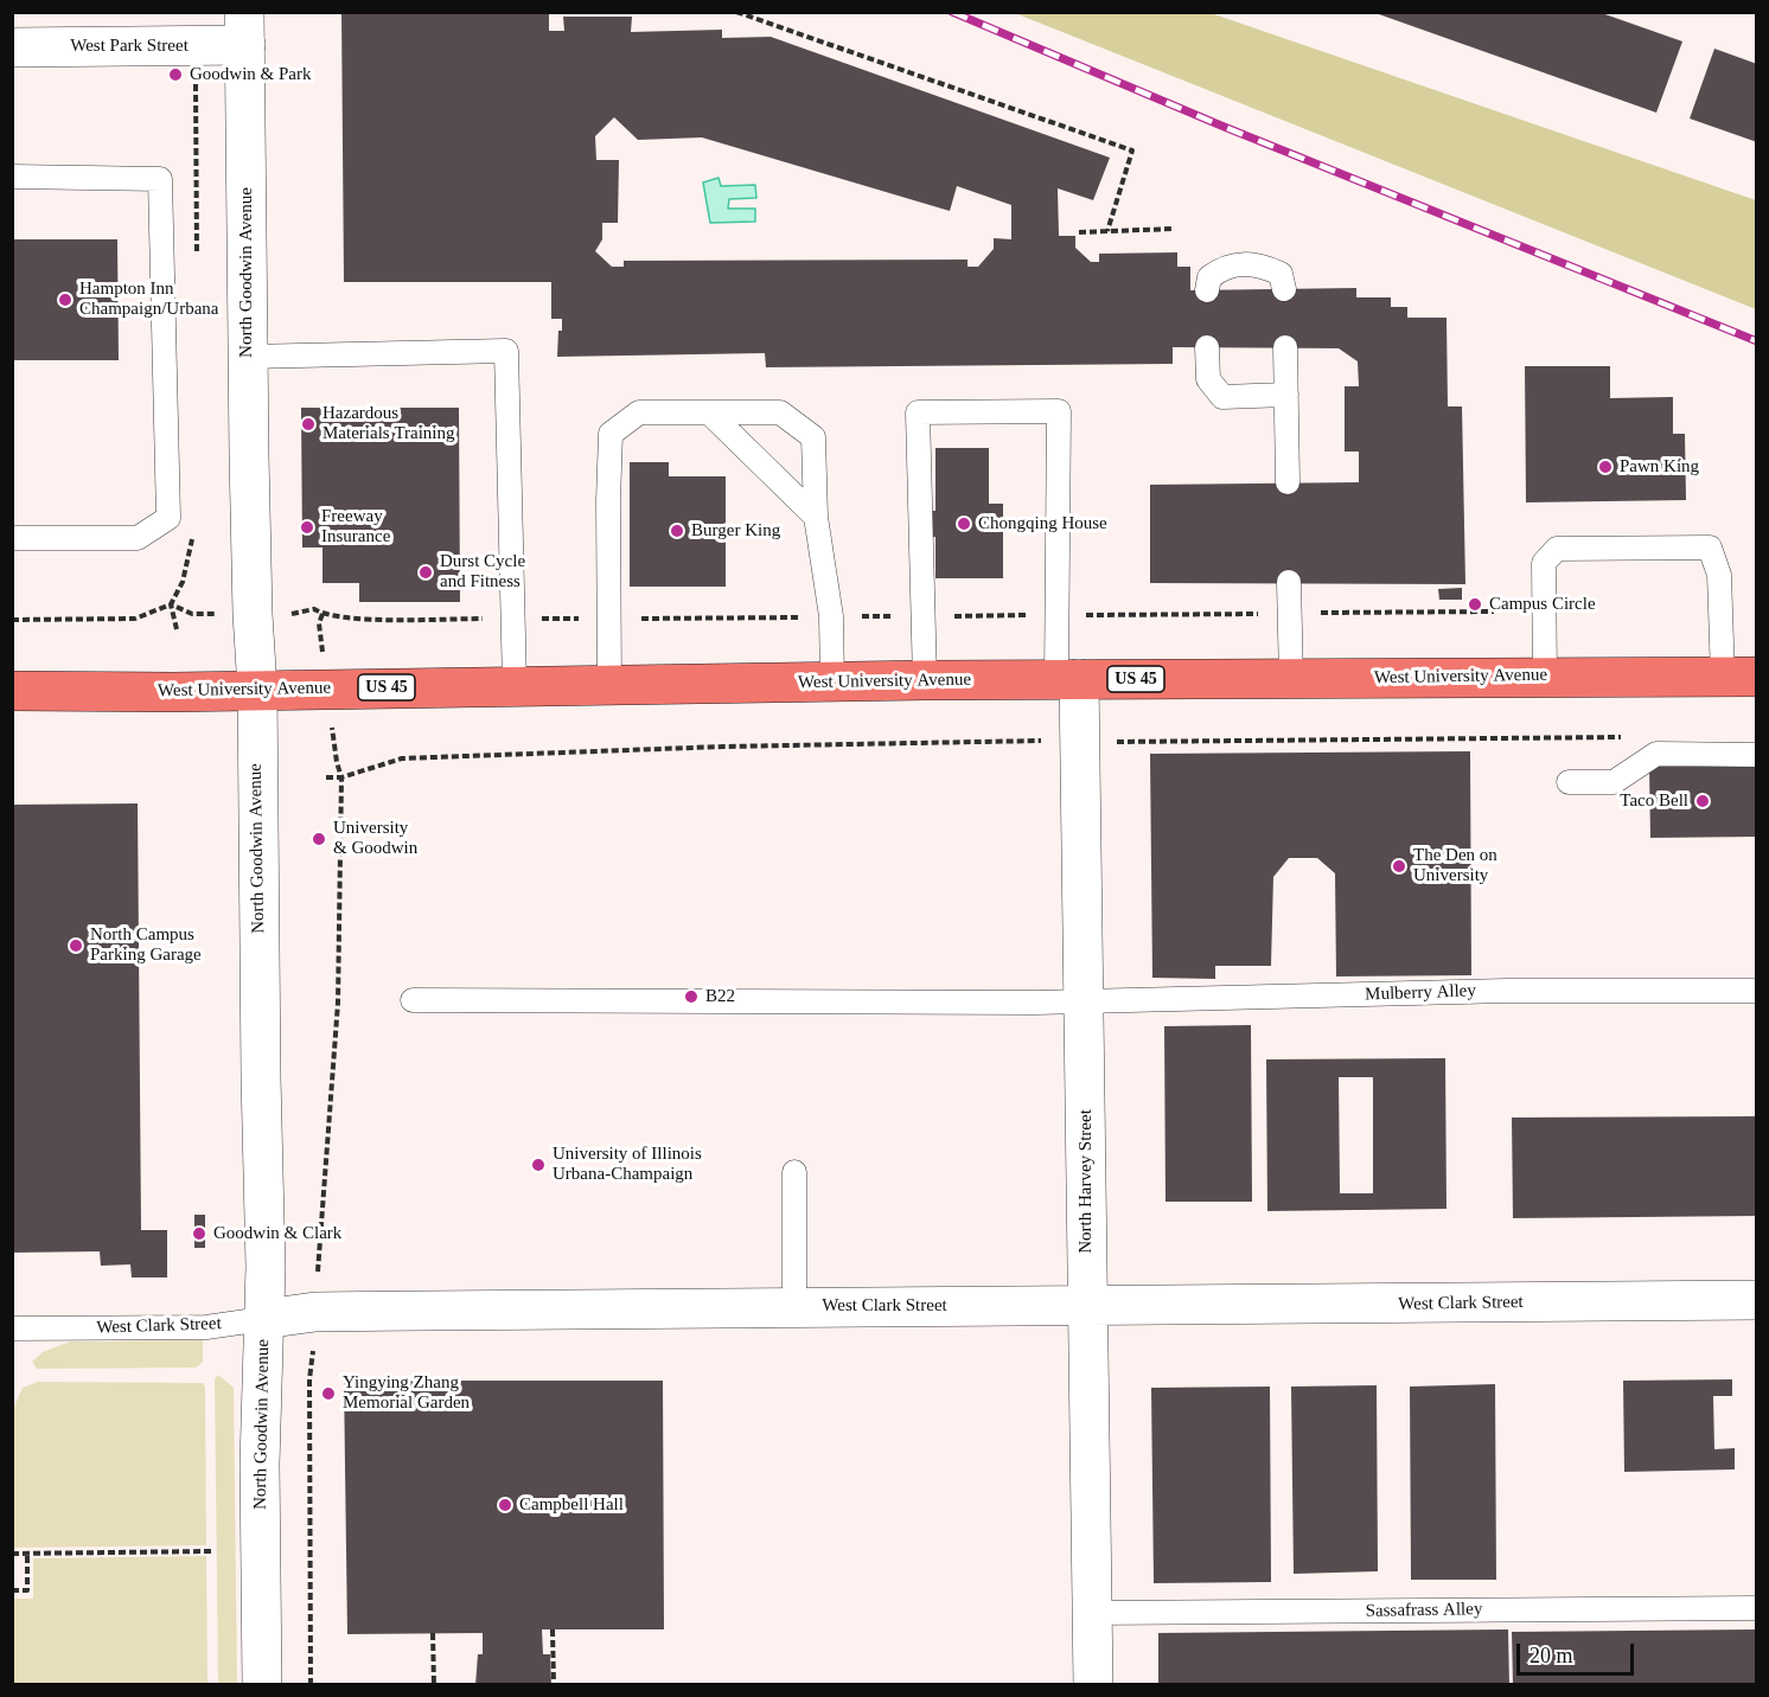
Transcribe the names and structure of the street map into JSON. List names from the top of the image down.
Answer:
{
  "streets": {
    "main road": ["West University Avenue", "US 45"],
    "street": [
      "West Park Street",
      "North Goodwin Avenue",
      "North Harvey Street",
      "West Clark Street"
    ],
    "lane": ["Mulberry Alley", "Sassafrass Alley"]
  },
  "crossings": [
    ["West Park Street", "North Goodwin Avenue"],
    ["North Goodwin Avenue", "West University Avenue"],
    ["North Goodwin Avenue", "West Clark Street"],
    ["West University Avenue", "North Harvey Street"],
    ["Mulberry Alley", "North Harvey Street"],
    ["North Harvey Street", "West Clark Street"],
    ["North Harvey Street", "Sassafrass Alley"]
  ],
  "places": [
    "Goodwin & Park",
    "Hampton Inn Champaign/Urbana",
    "Hazardous Materials Training",
    "Pawn King",
    "Chongqing House",
    "Freeway Insurance",
    "Burger King",
    "Durst Cycle and Fitness",
    "Campus Circle",
    "Taco Bell",
    "University & Goodwin",
    "The Den on University",
    "North Campus Parking Garage",
    "B22",
    "University of Illinois Urbana-Champaign",
    "Goodwin & Clark",
    "Yingying Zhang Memorial Garden",
    "Campbell Hall"
  ],
  "scale_bar": "20 m"
}
